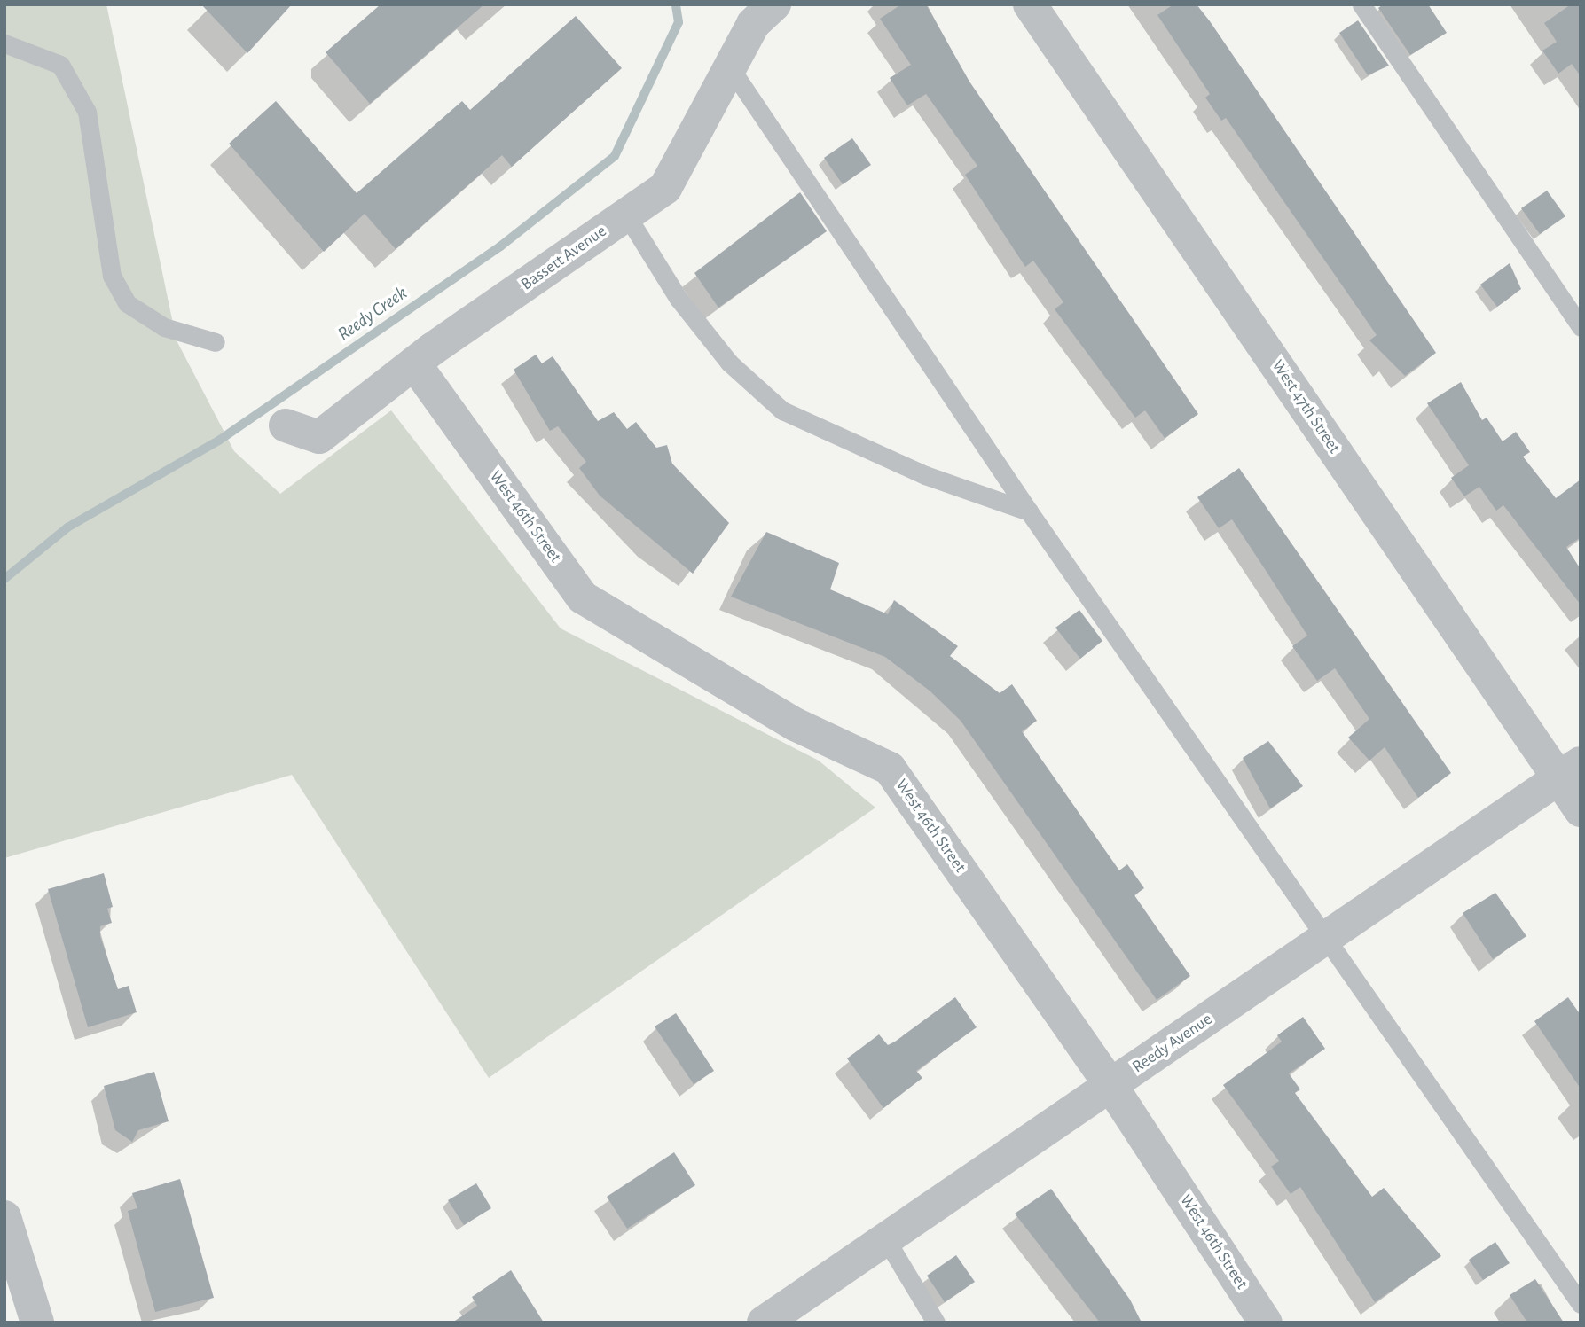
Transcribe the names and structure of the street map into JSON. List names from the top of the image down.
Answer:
{
  "streets": {
    "street": [
      "Bassett Avenue",
      "West 47th Street",
      "West 46th Street",
      "Reedy Avenue"
    ]
  },
  "crossings": [
    ["Bassett Avenue", "West 46th Street"],
    ["West 47th Street", "Reedy Avenue"],
    ["West 46th Street", "Reedy Avenue"]
  ],
  "water": ["Reedy Creek"]
}
